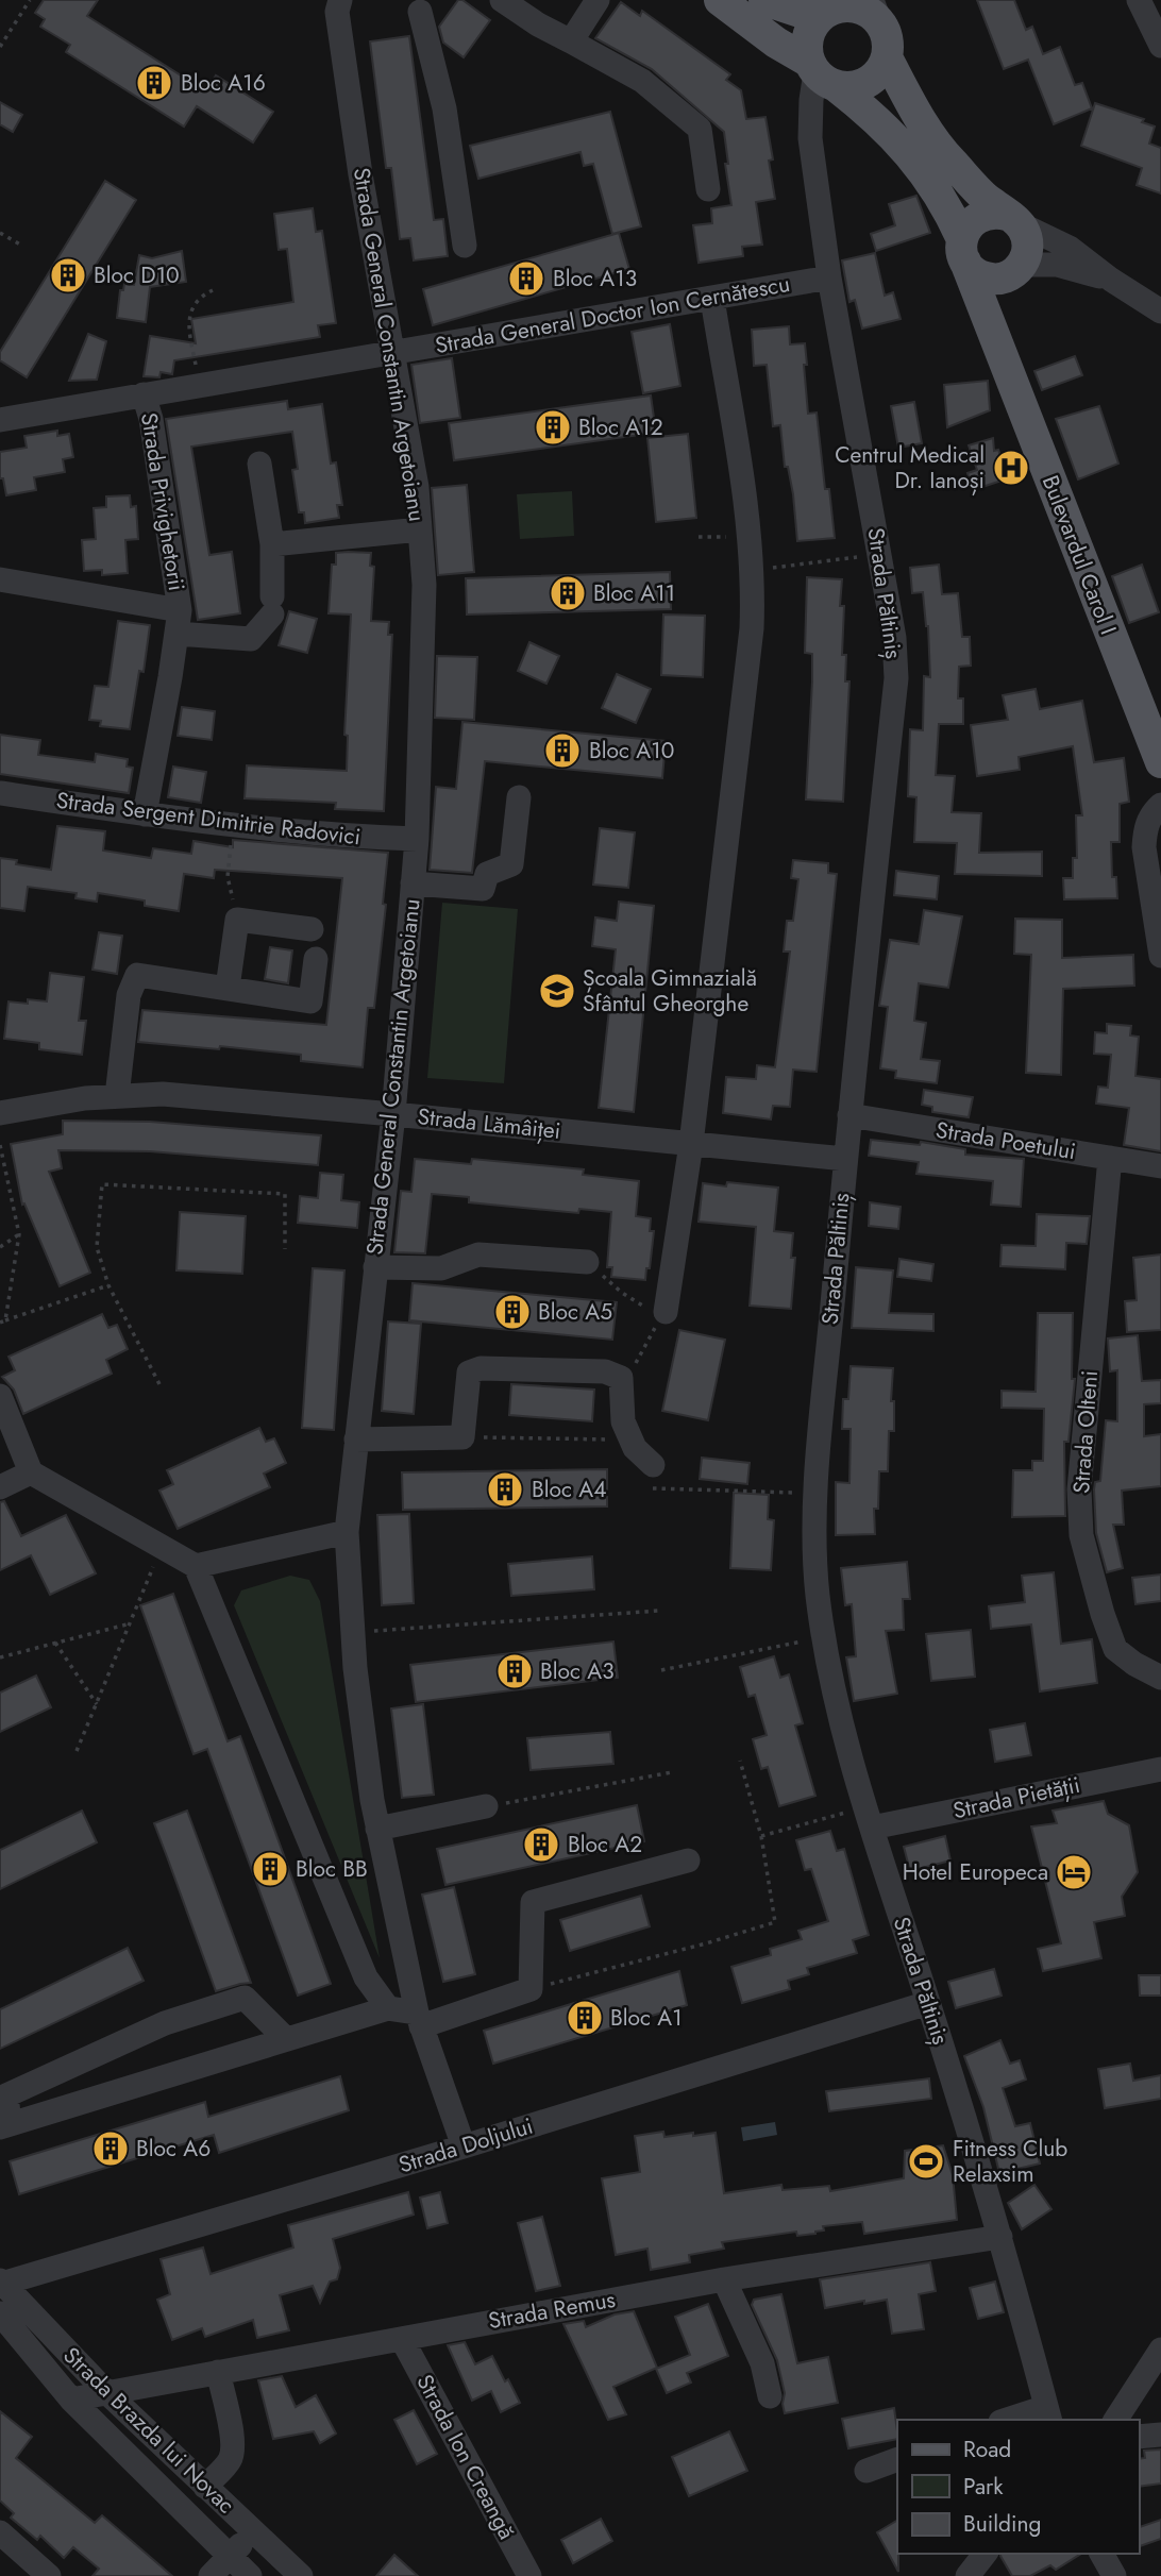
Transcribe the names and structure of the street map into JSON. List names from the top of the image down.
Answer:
{
  "streets": {
    "main road": ["Bulevardul Carol I"],
    "street": [
      "Strada General Doctor Ion Cernătescu",
      "Strada General Constantin Argetoianu",
      "Strada Privighetorii",
      "Strada Păltiniș",
      "Strada Sergent Dimitrie Radovici",
      "Strada Lămâiței",
      "Strada Poetului",
      "Strada Olteni",
      "Strada Pietății",
      "Strada Doljului",
      "Strada Remus",
      "Strada Brazda lui Novac",
      "Strada Ion Creangă"
    ]
  },
  "crossings": [
    ["Strada General Doctor Ion Cernătescu", "Strada General Constantin Argetoianu"],
    ["Strada General Doctor Ion Cernătescu", "Strada Privighetorii"],
    ["Strada General Doctor Ion Cernătescu", "Strada Păltiniș"],
    ["Strada General Constantin Argetoianu", "Strada Sergent Dimitrie Radovici"],
    ["Strada General Constantin Argetoianu", "Strada Lămâiței"],
    ["Strada General Constantin Argetoianu", "Strada Doljului"],
    ["Strada Privighetorii", "Strada Sergent Dimitrie Radovici"],
    ["Bulevardul Carol I", "Strada Păltiniș"],
    ["Strada Păltiniș", "Strada Lămâiței"],
    ["Strada Păltiniș", "Strada Poetului"],
    ["Strada Păltiniș", "Strada Pietății"],
    ["Strada Păltiniș", "Strada Doljului"],
    ["Strada Păltiniș", "Strada Remus"],
    ["Strada Poetului", "Strada Olteni"],
    ["Strada Doljului", "Strada Brazda lui Novac"],
    ["Strada Remus", "Strada Brazda lui Novac"],
    ["Strada Remus", "Strada Ion Creangă"]
  ],
  "places": {
    "building": [
      "Bloc A16",
      "Bloc D10",
      "Bloc A13",
      "Bloc A12",
      "Bloc A11",
      "Bloc A10",
      "Bloc A5",
      "Bloc A4",
      "Bloc A3",
      "Bloc A2",
      "Bloc BB",
      "Bloc A1",
      "Bloc A6"
    ],
    "hospital": ["Centrul Medical Dr. Ianoși"],
    "school or university": ["Școala Gimnazială Sfântul Gheorghe"],
    "hotel": ["Hotel Europeca"],
    "sports": ["Fitness Club Relaxsim"]
  },
  "legend": ["Road", "Park", "Building"]
}
